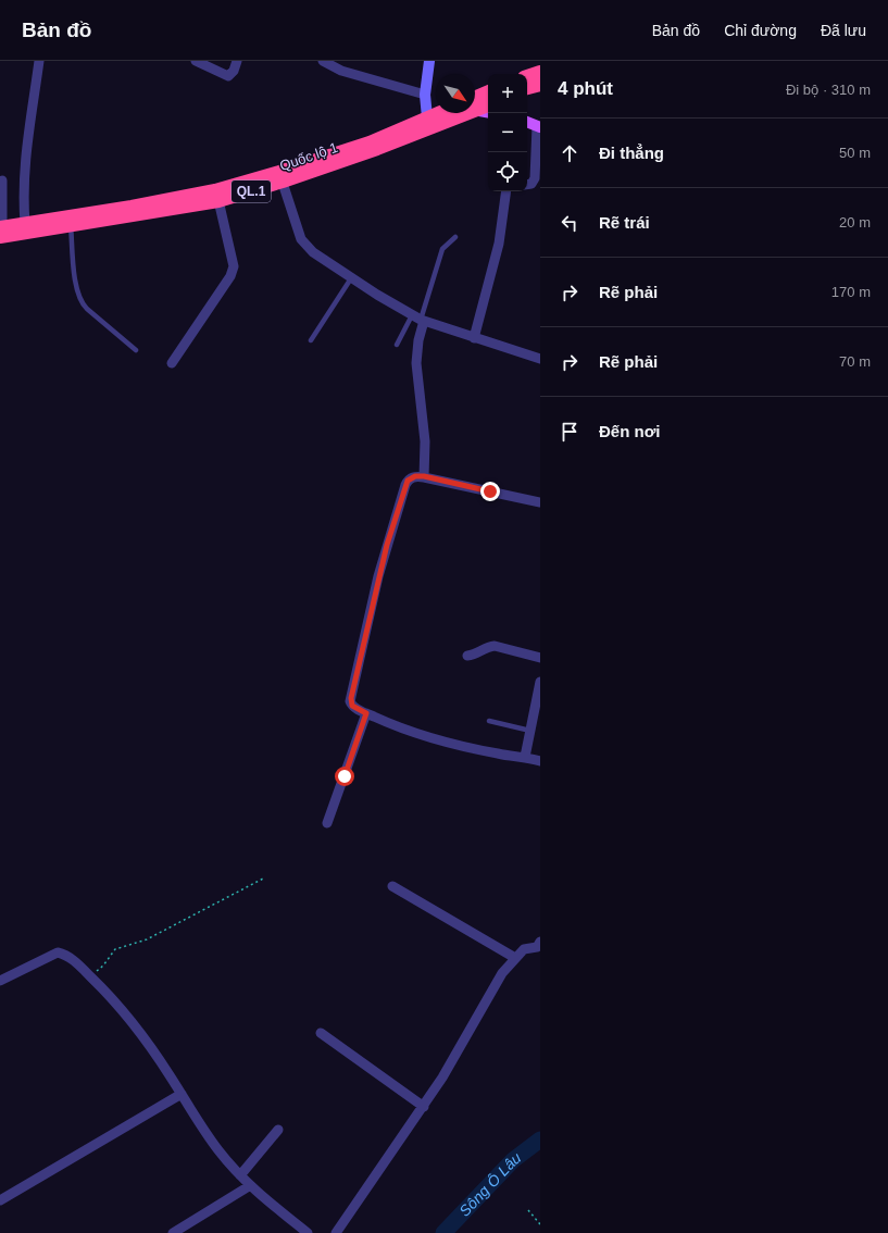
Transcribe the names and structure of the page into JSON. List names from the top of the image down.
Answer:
{
  "streets": {
    "highway": ["Quốc lộ 1", "QL.1"]
  },
  "water": ["Sông Ô Lâu"],
  "north": "bottom right",
  "page": {
    "header": "Bản đồ",
    "nav": ["Bản đồ", "Chỉ đường", "Đã lưu"],
    "heading": ["4 phút", "Đi bộ · 310 m"],
    "map_buttons": ["+", "−"],
    "list": [
      ["Đi thẳng", "50 m"],
      ["Rẽ trái", "20 m"],
      ["Rẽ phải", "170 m"],
      ["Rẽ phải", "70 m"],
      "Đến nơi"
    ]
  }
}
